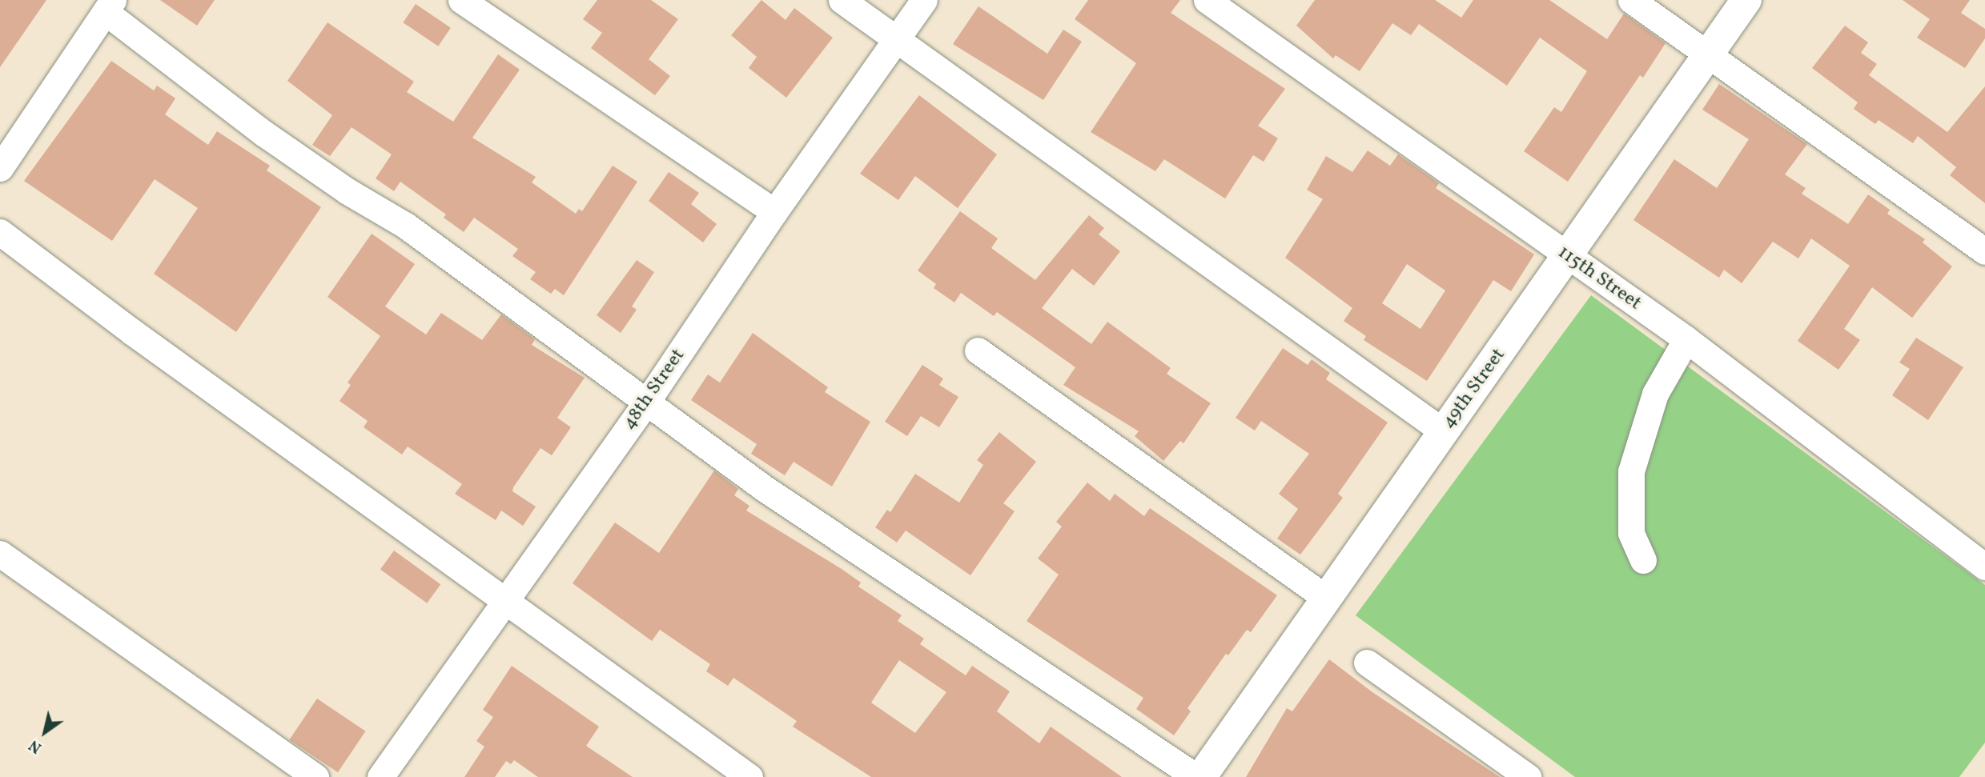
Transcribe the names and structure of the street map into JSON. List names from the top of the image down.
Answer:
{
  "streets": {
    "main road": ["49th Street"],
    "street": ["115th Street", "48th Street"]
  },
  "crossings": [
    ["115th Street", "49th Street"]
  ],
  "north": "bottom left"
}
